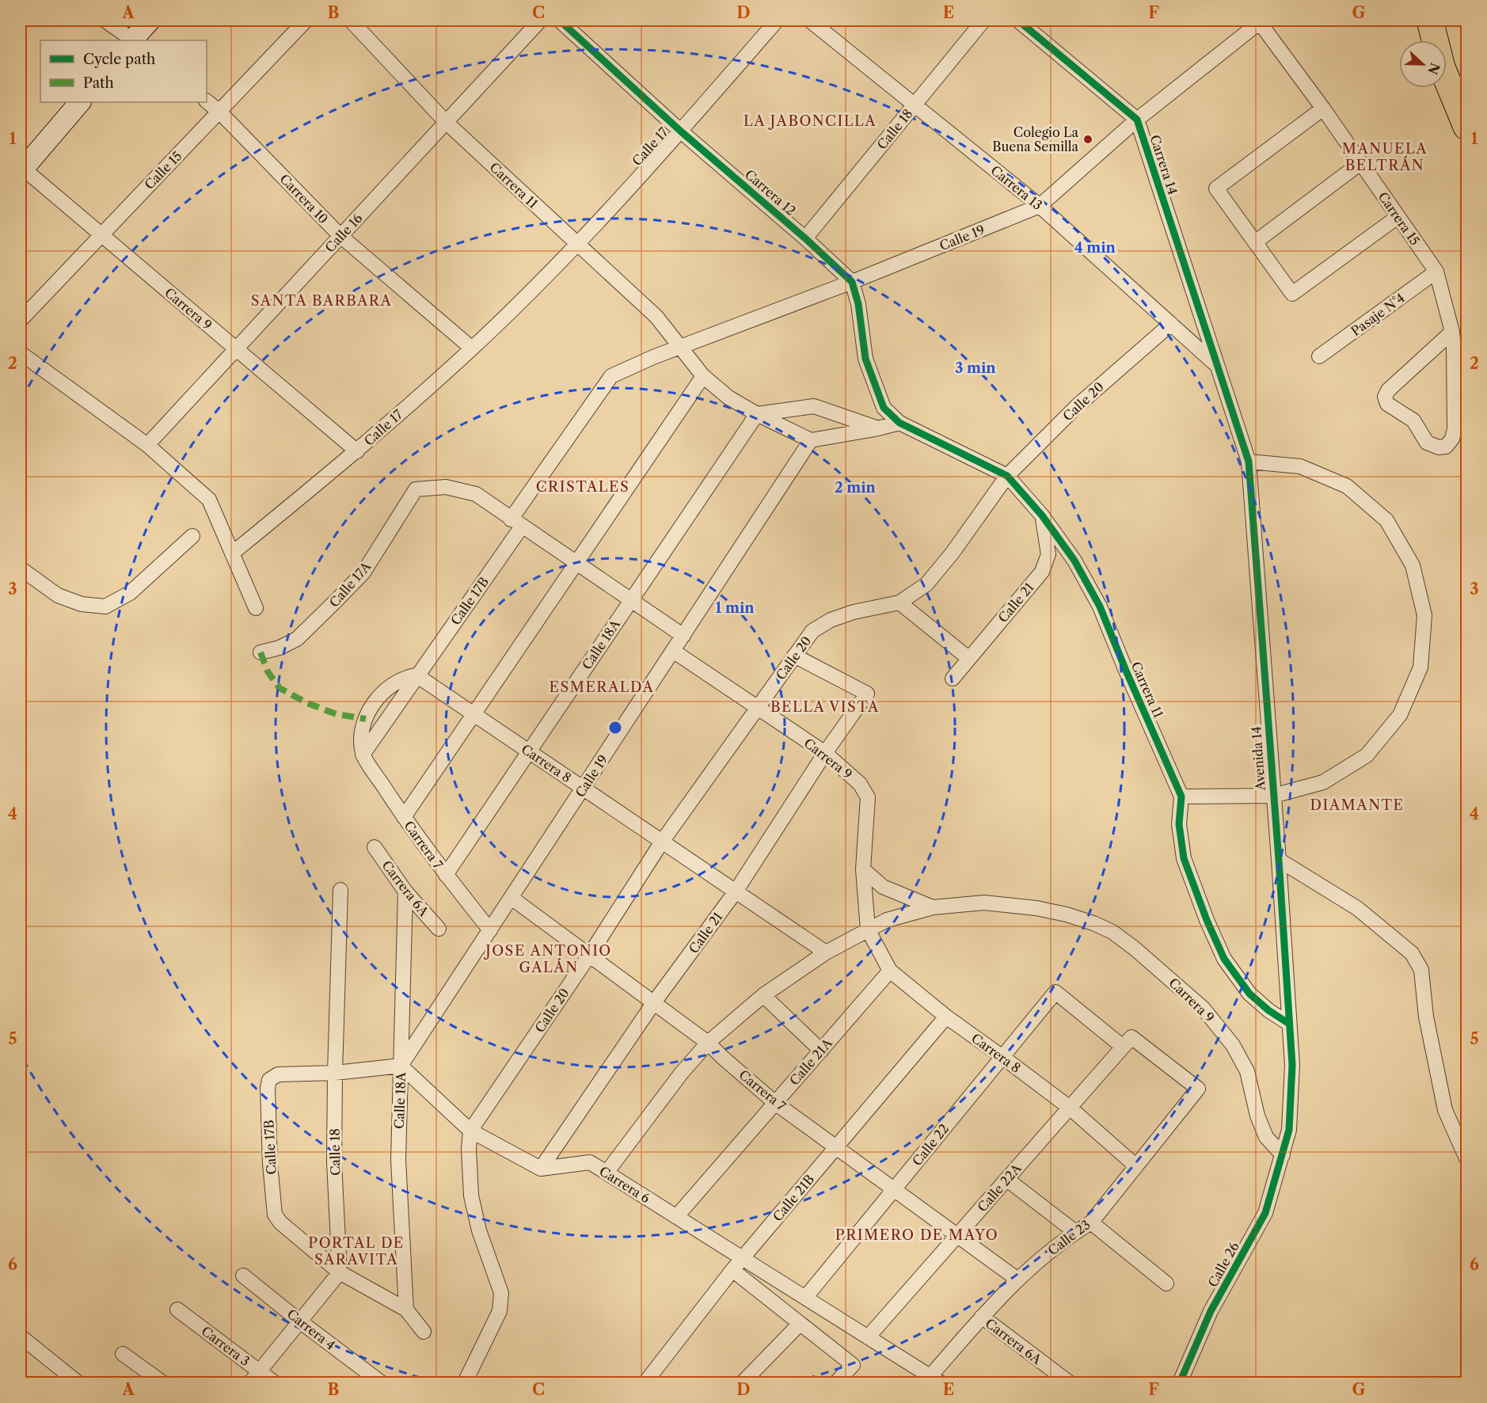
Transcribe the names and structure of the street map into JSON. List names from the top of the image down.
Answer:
{
  "streets": {
    "street": [
      "Calle 18",
      "Calle 17",
      "Carrera 14",
      "Calle 15",
      "Carrera 11",
      "Carrera 13",
      "Carrera 12",
      "Carrera 10",
      "Carrera 15",
      "Calle 16",
      "Calle 19",
      "Carrera 9",
      "Pasaje N°4",
      "Calle 20",
      "Calle 17A",
      "Calle 17B",
      "Calle 21",
      "Calle 18A",
      "Avenida 14",
      "Carrera 8",
      "Carrera 7",
      "Carrera 6A",
      "Calle 21A",
      "Calle 22",
      "Carrera 6",
      "Calle 22A",
      "Calle 21B",
      "Calle 23",
      "Calle 26",
      "Carrera 4",
      "Carrera 3"
    ]
  },
  "crossings": [
    ["Calle 18", "Carrera 13"],
    ["Calle 18", "Carrera 12"],
    ["Calle 18", "Calle 17B"],
    ["Calle 17", "Carrera 11"],
    ["Calle 17", "Carrera 12"],
    ["Calle 17", "Carrera 10"],
    ["Calle 17", "Carrera 9"],
    ["Carrera 14", "Carrera 13"],
    ["Carrera 14", "Calle 19"],
    ["Carrera 14", "Avenida 14"],
    ["Calle 15", "Carrera 10"],
    ["Calle 15", "Carrera 9"],
    ["Carrera 11", "Calle 16"],
    ["Carrera 11", "Calle 19"],
    ["Carrera 11", "Calle 20"],
    ["Carrera 11", "Calle 21"],
    ["Carrera 11", "Calle 18A"],
    ["Carrera 11", "Avenida 14"],
    ["Carrera 13", "Calle 19"],
    ["Carrera 13", "Calle 20"],
    ["Carrera 13", "Avenida 14"],
    ["Carrera 12", "Calle 19"],
    ["Carrera 10", "Calle 16"],
    ["Carrera 15", "Calle 19"],
    ["Carrera 15", "Pasaje N°4"],
    ["Calle 16", "Carrera 9"],
    ["Calle 19", "Carrera 9"],
    ["Calle 19", "Calle 17B"],
    ["Calle 19", "Calle 18A"],
    ["Calle 19", "Carrera 8"],
    ["Calle 19", "Carrera 7"],
    ["Carrera 9", "Calle 20"],
    ["Carrera 9", "Calle 21"],
    ["Carrera 9", "Avenida 14"],
    ["Carrera 9", "Carrera 8"],
    ["Carrera 9", "Calle 26"],
    ["Calle 20", "Calle 21"],
    ["Calle 20", "Carrera 8"],
    ["Calle 20", "Carrera 7"],
    ["Calle 17A", "Calle 17B"],
    ["Calle 17B", "Carrera 8"],
    ["Calle 21", "Carrera 8"],
    ["Calle 21", "Carrera 7"],
    ["Calle 21", "Carrera 6"],
    ["Calle 18A", "Carrera 8"],
    ["Calle 18A", "Carrera 7"],
    ["Calle 18A", "Carrera 6A"],
    ["Avenida 14", "Calle 26"],
    ["Carrera 8", "Calle 21A"],
    ["Carrera 8", "Calle 22"],
    ["Carrera 8", "Calle 22A"],
    ["Carrera 8", "Calle 21B"],
    ["Carrera 8", "Calle 23"],
    ["Carrera 7", "Calle 21A"],
    ["Carrera 7", "Calle 22"],
    ["Carrera 7", "Calle 22A"],
    ["Carrera 7", "Calle 21B"],
    ["Carrera 7", "Calle 23"],
    ["Carrera 6A", "Calle 23"],
    ["Calle 21A", "Carrera 6"],
    ["Calle 22", "Carrera 6"],
    ["Calle 22", "Calle 22A"],
    ["Calle 22", "Calle 23"],
    ["Carrera 6", "Calle 22A"],
    ["Carrera 6", "Calle 21B"],
    ["Carrera 6", "Calle 23"],
    ["Calle 22A", "Calle 23"]
  ],
  "districts": [
    "LA JABONCILLA",
    "MANUELA BELTRÁN",
    "SANTA BARBARA",
    "CRISTALES",
    "ESMERALDA",
    "BELLA VISTA",
    "DIAMANTE",
    "JOSE ANTONIO GALÁN",
    "PRIMERO DE MAYO",
    "PORTAL DE SARAVITA"
  ],
  "places": ["Colegio La Buena Semilla"],
  "legend": ["Cycle path", "Path"],
  "north": "right",
  "grid": {
    "columns": [
      "A",
      "B",
      "C",
      "D",
      "E",
      "F",
      "G"
    ],
    "rows": [
      "1",
      "2",
      "3",
      "4",
      "5",
      "6"
    ]
  },
  "rings": [
    "4 min",
    "3 min",
    "2 min",
    "1 min"
  ]
}
